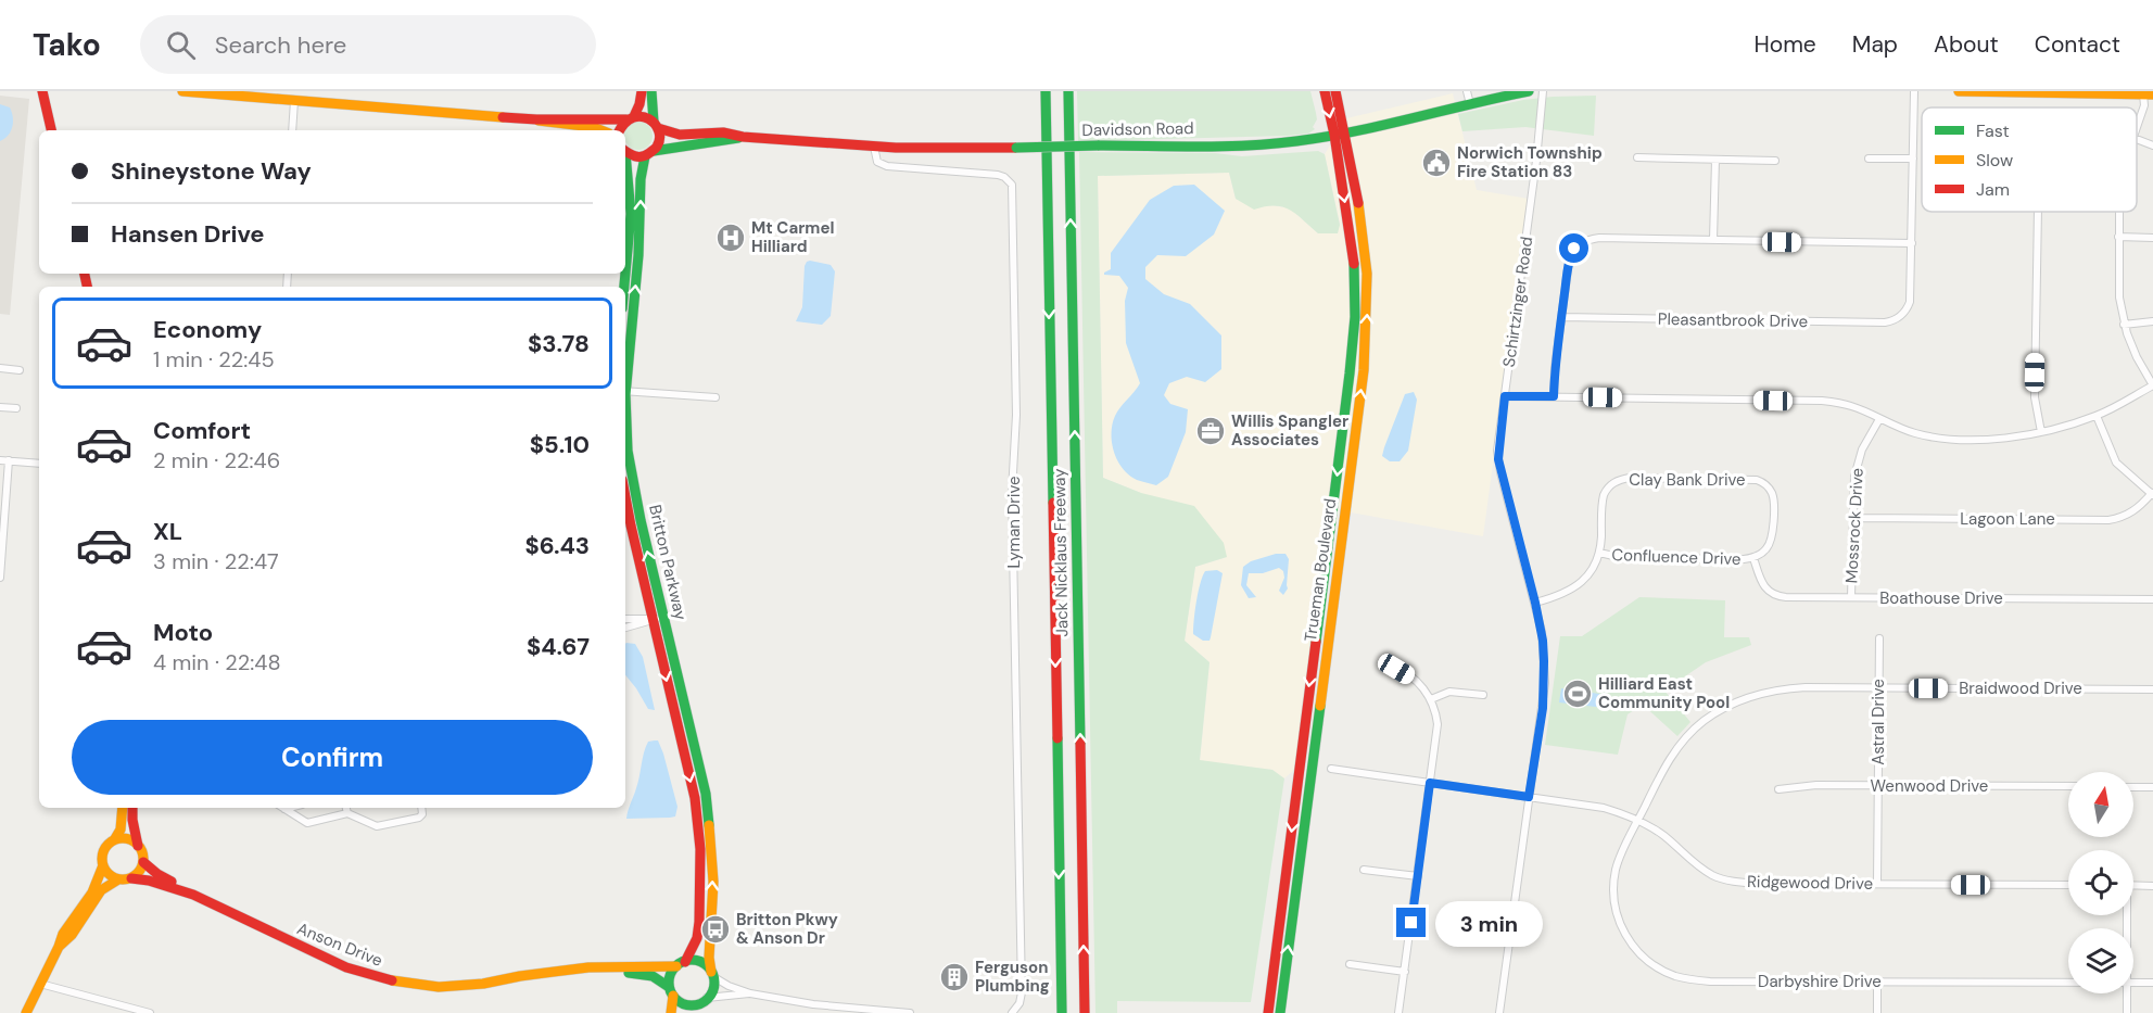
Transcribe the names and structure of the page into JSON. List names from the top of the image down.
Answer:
{
  "streets": {
    "main road": [
      "Davidson Road",
      "Jack Nicklaus Freeway",
      "Britton Parkway",
      "Trueman Boulevard",
      "Anson Drive"
    ],
    "street": [
      "Schirtzinger Road",
      "Pleasantbrook Drive",
      "Clay Bank Drive",
      "Lagoon Lane",
      "Lyman Drive",
      "Mossrock Drive",
      "Confluence Drive",
      "Boathouse Drive",
      "Braidwood Drive",
      "Astral Drive",
      "Wenwood Drive",
      "Ridgewood Drive",
      "Darbyshire Drive"
    ]
  },
  "crossings": [
    ["Davidson Road", "Lyman Drive"],
    ["Davidson Road", "Britton Parkway"],
    ["Davidson Road", "Trueman Boulevard"],
    ["Schirtzinger Road", "Ridgewood Drive"],
    ["Clay Bank Drive", "Confluence Drive"],
    ["Clay Bank Drive", "Boathouse Drive"],
    ["Lagoon Lane", "Mossrock Drive"],
    ["Mossrock Drive", "Boathouse Drive"],
    ["Confluence Drive", "Boathouse Drive"],
    ["Britton Parkway", "Anson Drive"],
    ["Braidwood Drive", "Astral Drive"],
    ["Braidwood Drive", "Ridgewood Drive"],
    ["Braidwood Drive", "Darbyshire Drive"],
    ["Astral Drive", "Wenwood Drive"],
    ["Astral Drive", "Ridgewood Drive"],
    ["Ridgewood Drive", "Darbyshire Drive"]
  ],
  "places": {
    "public building": ["Norwich Township Fire Station 83"],
    "hospital": ["Mt Carmel Hilliard"],
    "office": ["Willis Spangler Associates"],
    "sports": ["Hilliard East Community Pool"],
    "bus stop": ["Britton Pkwy & Anson Dr"],
    "building": ["Ferguson Plumbing"]
  },
  "legend": ["Fast", "Slow", "Jam"],
  "north": "top",
  "page": {
    "header": "Tako",
    "search": "Search here",
    "nav": [
      "Home",
      "Map",
      "About",
      "Contact"
    ],
    "banner": ["Shineystone Way", "Hansen Drive"],
    "list": [
      {
        "name": "Economy",
        "note": "1 min · 22:45",
        "value": "$3.78"
      },
      {
        "name": "Comfort",
        "note": "2 min · 22:46",
        "value": "$5.10"
      },
      {
        "name": "XL",
        "note": "3 min · 22:47",
        "value": "$6.43"
      },
      {
        "name": "Moto",
        "note": "4 min · 22:48",
        "value": "$4.67"
      }
    ],
    "buttons": "Confirm",
    "bubble": "3 min"
  }
}
